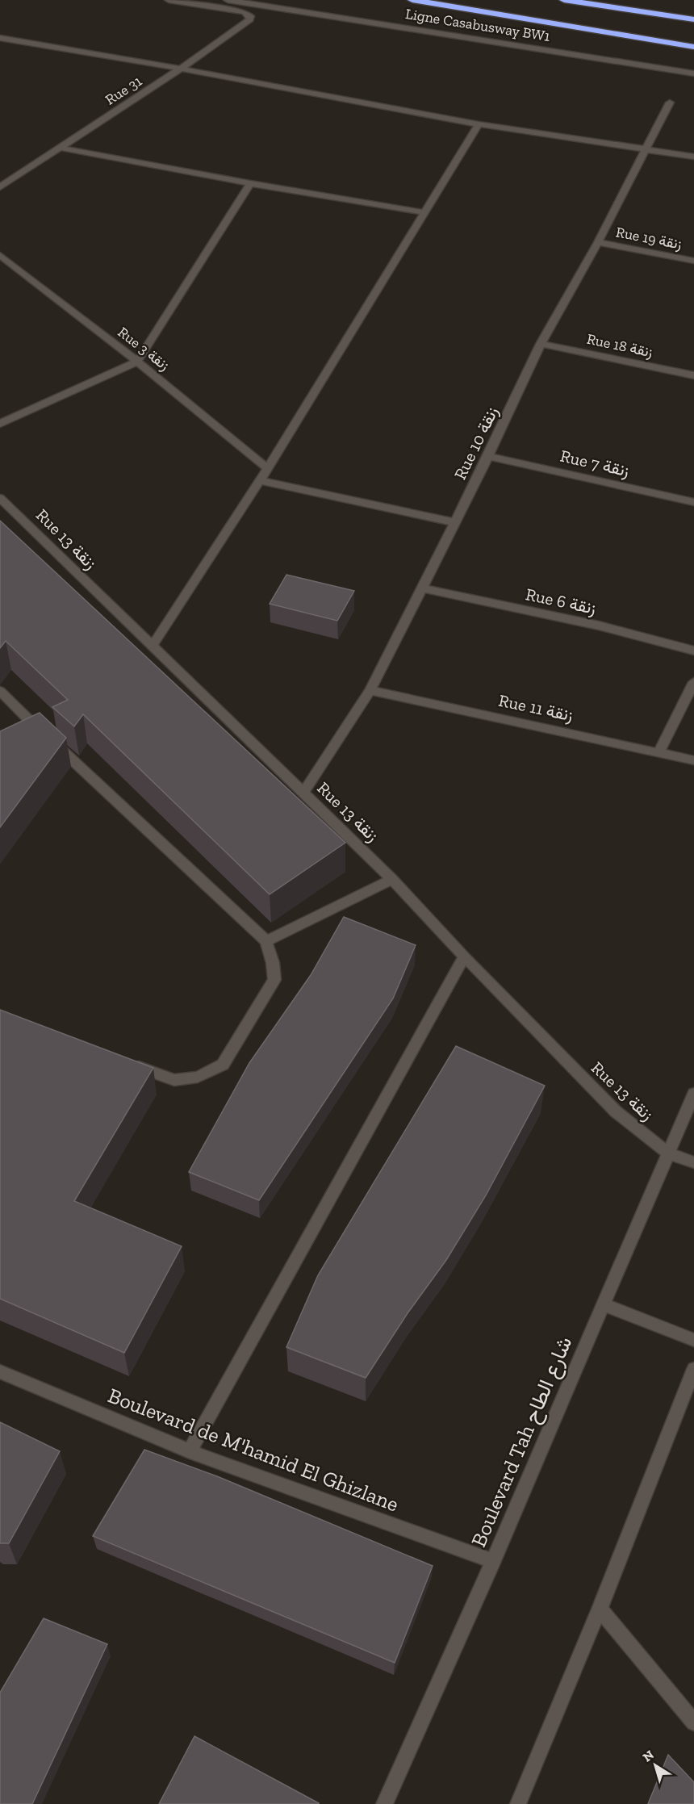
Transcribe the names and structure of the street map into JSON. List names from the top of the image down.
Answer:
{
  "streets": {
    "street": [
      "Ligne Casabusway BW1",
      "Rue 31",
      "Rue 19 زنقة",
      "Rue 18 زنقة",
      "Rue 3 زنقة",
      "Rue 10 زنقة",
      "Rue 7 زنقة",
      "Rue 13 زنقة",
      "Rue 6 زنقة",
      "Rue 11 زنقة",
      "Boulevard Tah شارع الطاح",
      "Boulevard de M'hamid El Ghizlane"
    ]
  },
  "crossings": [
    ["Rue 19 زنقة", "Rue 10 زنقة"],
    ["Rue 18 زنقة", "Rue 10 زنقة"],
    ["Rue 10 زنقة", "Rue 7 زنقة"],
    ["Rue 10 زنقة", "Rue 13 زنقة"],
    ["Rue 10 زنقة", "Rue 6 زنقة"],
    ["Rue 10 زنقة", "Rue 11 زنقة"],
    ["Rue 13 زنقة", "Boulevard Tah شارع الطاح"],
    ["Boulevard Tah شارع الطاح", "Boulevard de M'hamid El Ghizlane"]
  ],
  "north": "top left"
}
